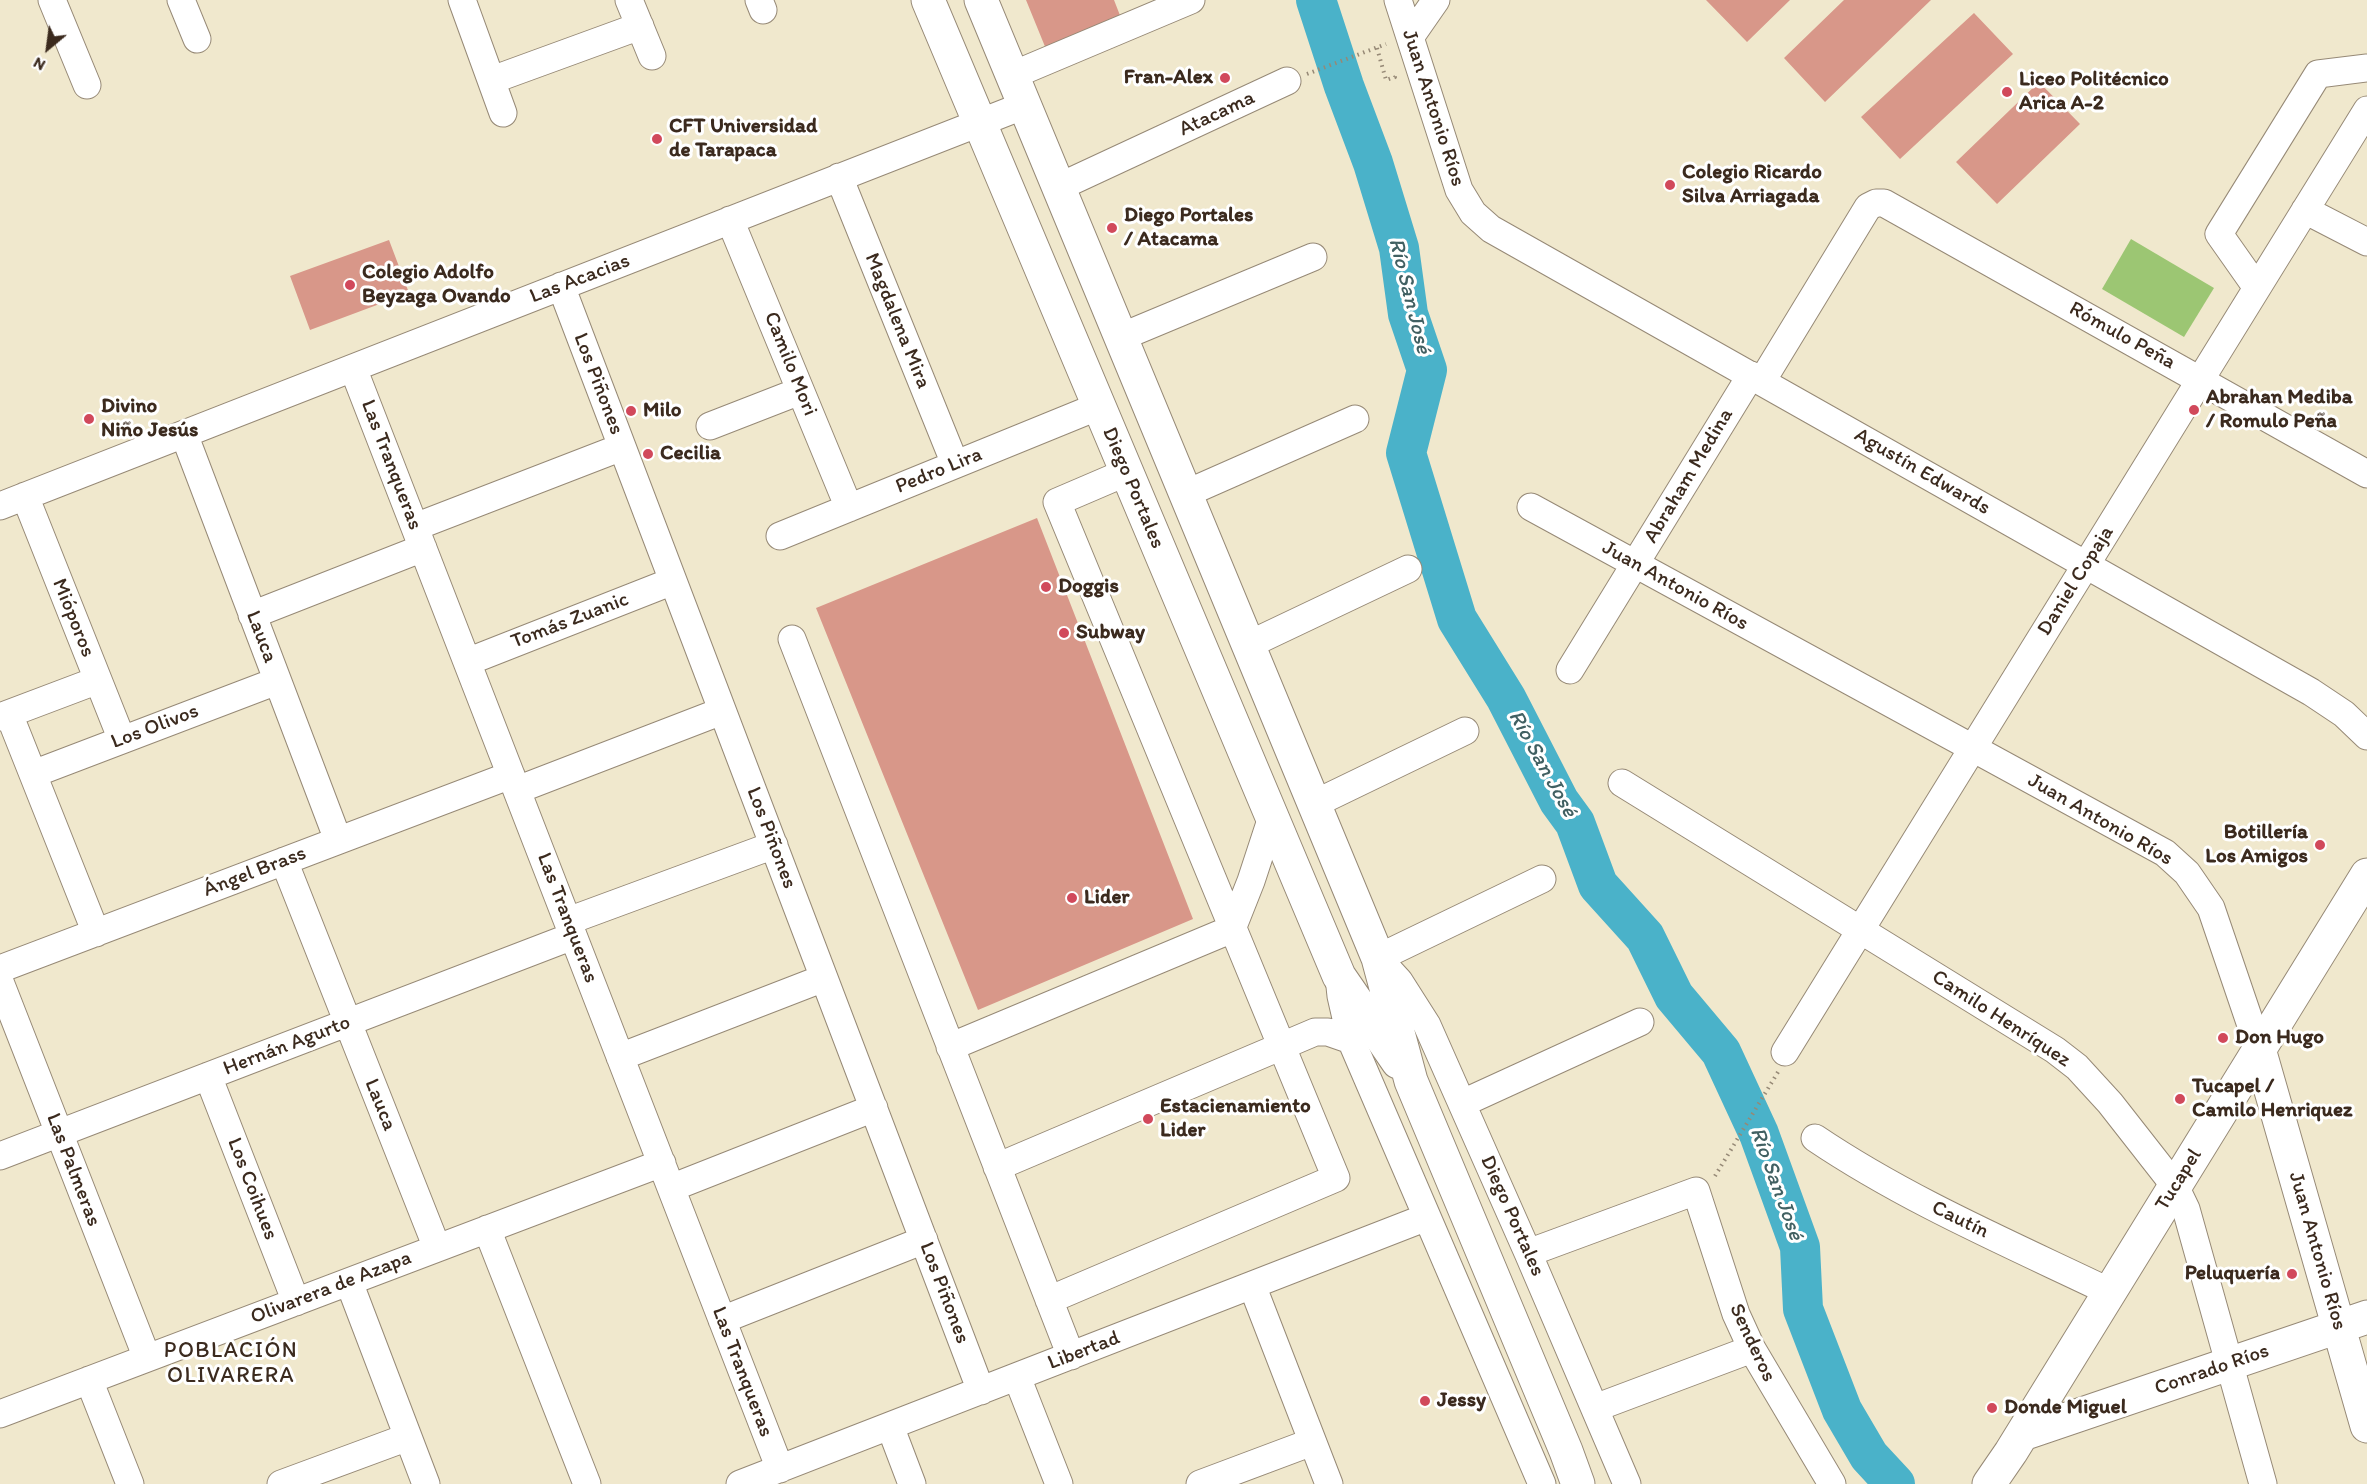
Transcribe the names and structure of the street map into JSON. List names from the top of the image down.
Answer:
{
  "streets": {
    "main road": [
      "Juan Antonio Ríos",
      "Diego Portales",
      "Tucapel",
      "Conrado Ríos"
    ],
    "street": [
      "Atacama",
      "Las Acacias",
      "Magdalena Mira",
      "Rómulo Peña",
      "Camilo Mori",
      "Los Piñones",
      "Las Tranqueras",
      "Pedro Lira",
      "Agustín Edwards",
      "Abraham Medina",
      "Daniel Copaja",
      "Mióporos",
      "Tomás Zuanic",
      "Lauca",
      "Los Olivos",
      "Ángel Brass",
      "Camilo Henríquez",
      "Hernán Agurto",
      "Las Palmeras",
      "Los Coihues",
      "Cautín",
      "Olivarera de Azapa",
      "Senderos",
      "Libertad"
    ]
  },
  "crossings": [
    ["Juan Antonio Ríos", "Agustín Edwards"],
    ["Juan Antonio Ríos", "Abraham Medina"],
    ["Juan Antonio Ríos", "Daniel Copaja"],
    ["Juan Antonio Ríos", "Tucapel"],
    ["Juan Antonio Ríos", "Conrado Ríos"],
    ["Atacama", "Diego Portales"],
    ["Las Acacias", "Magdalena Mira"],
    ["Las Acacias", "Camilo Mori"],
    ["Las Acacias", "Los Piñones"],
    ["Las Acacias", "Las Tranqueras"],
    ["Las Acacias", "Diego Portales"],
    ["Las Acacias", "Mióporos"],
    ["Las Acacias", "Lauca"],
    ["Magdalena Mira", "Pedro Lira"],
    ["Rómulo Peña", "Abraham Medina"],
    ["Rómulo Peña", "Daniel Copaja"],
    ["Camilo Mori", "Pedro Lira"],
    ["Los Piñones", "Tomás Zuanic"],
    ["Los Piñones", "Ángel Brass"],
    ["Los Piñones", "Hernán Agurto"],
    ["Los Piñones", "Olivarera de Azapa"],
    ["Los Piñones", "Libertad"],
    ["Las Tranqueras", "Tomás Zuanic"],
    ["Las Tranqueras", "Ángel Brass"],
    ["Las Tranqueras", "Hernán Agurto"],
    ["Las Tranqueras", "Olivarera de Azapa"],
    ["Las Tranqueras", "Libertad"],
    ["Pedro Lira", "Diego Portales"],
    ["Agustín Edwards", "Abraham Medina"],
    ["Agustín Edwards", "Daniel Copaja"],
    ["Diego Portales", "Libertad"],
    ["Daniel Copaja", "Camilo Henríquez"],
    ["Mióporos", "Los Olivos"],
    ["Lauca", "Los Olivos"],
    ["Lauca", "Ángel Brass"],
    ["Lauca", "Hernán Agurto"],
    ["Lauca", "Olivarera de Azapa"],
    ["Camilo Henríquez", "Tucapel"],
    ["Camilo Henríquez", "Conrado Ríos"],
    ["Hernán Agurto", "Las Palmeras"],
    ["Hernán Agurto", "Los Coihues"],
    ["Las Palmeras", "Olivarera de Azapa"],
    ["Tucapel", "Cautín"],
    ["Tucapel", "Conrado Ríos"],
    ["Los Coihues", "Olivarera de Azapa"]
  ],
  "districts": ["POBLACIÓN OLIVARERA"],
  "water": ["Río San José"],
  "places": [
    "Fran-Alex",
    "Liceo Politécnico Arica A-2",
    "CFT Universidad de Tarapaca",
    "Colegio Ricardo Silva Arriagada",
    "Diego Portales / Atacama",
    "Colegio Adolfo Beyzaga Ovando",
    "Abrahan Mediba / Romulo Peña",
    "Milo",
    "Divino Niño Jesús",
    "Cecilia",
    "Doggis",
    "Subway",
    "Botillería Los Amigos",
    "Lider",
    "Don Hugo",
    "Tucapel / Camilo Henriquez",
    "Estacienamiento Lider",
    "Peluquería",
    "Jessy",
    "Donde Miguel"
  ],
  "north": "bottom left"
}
